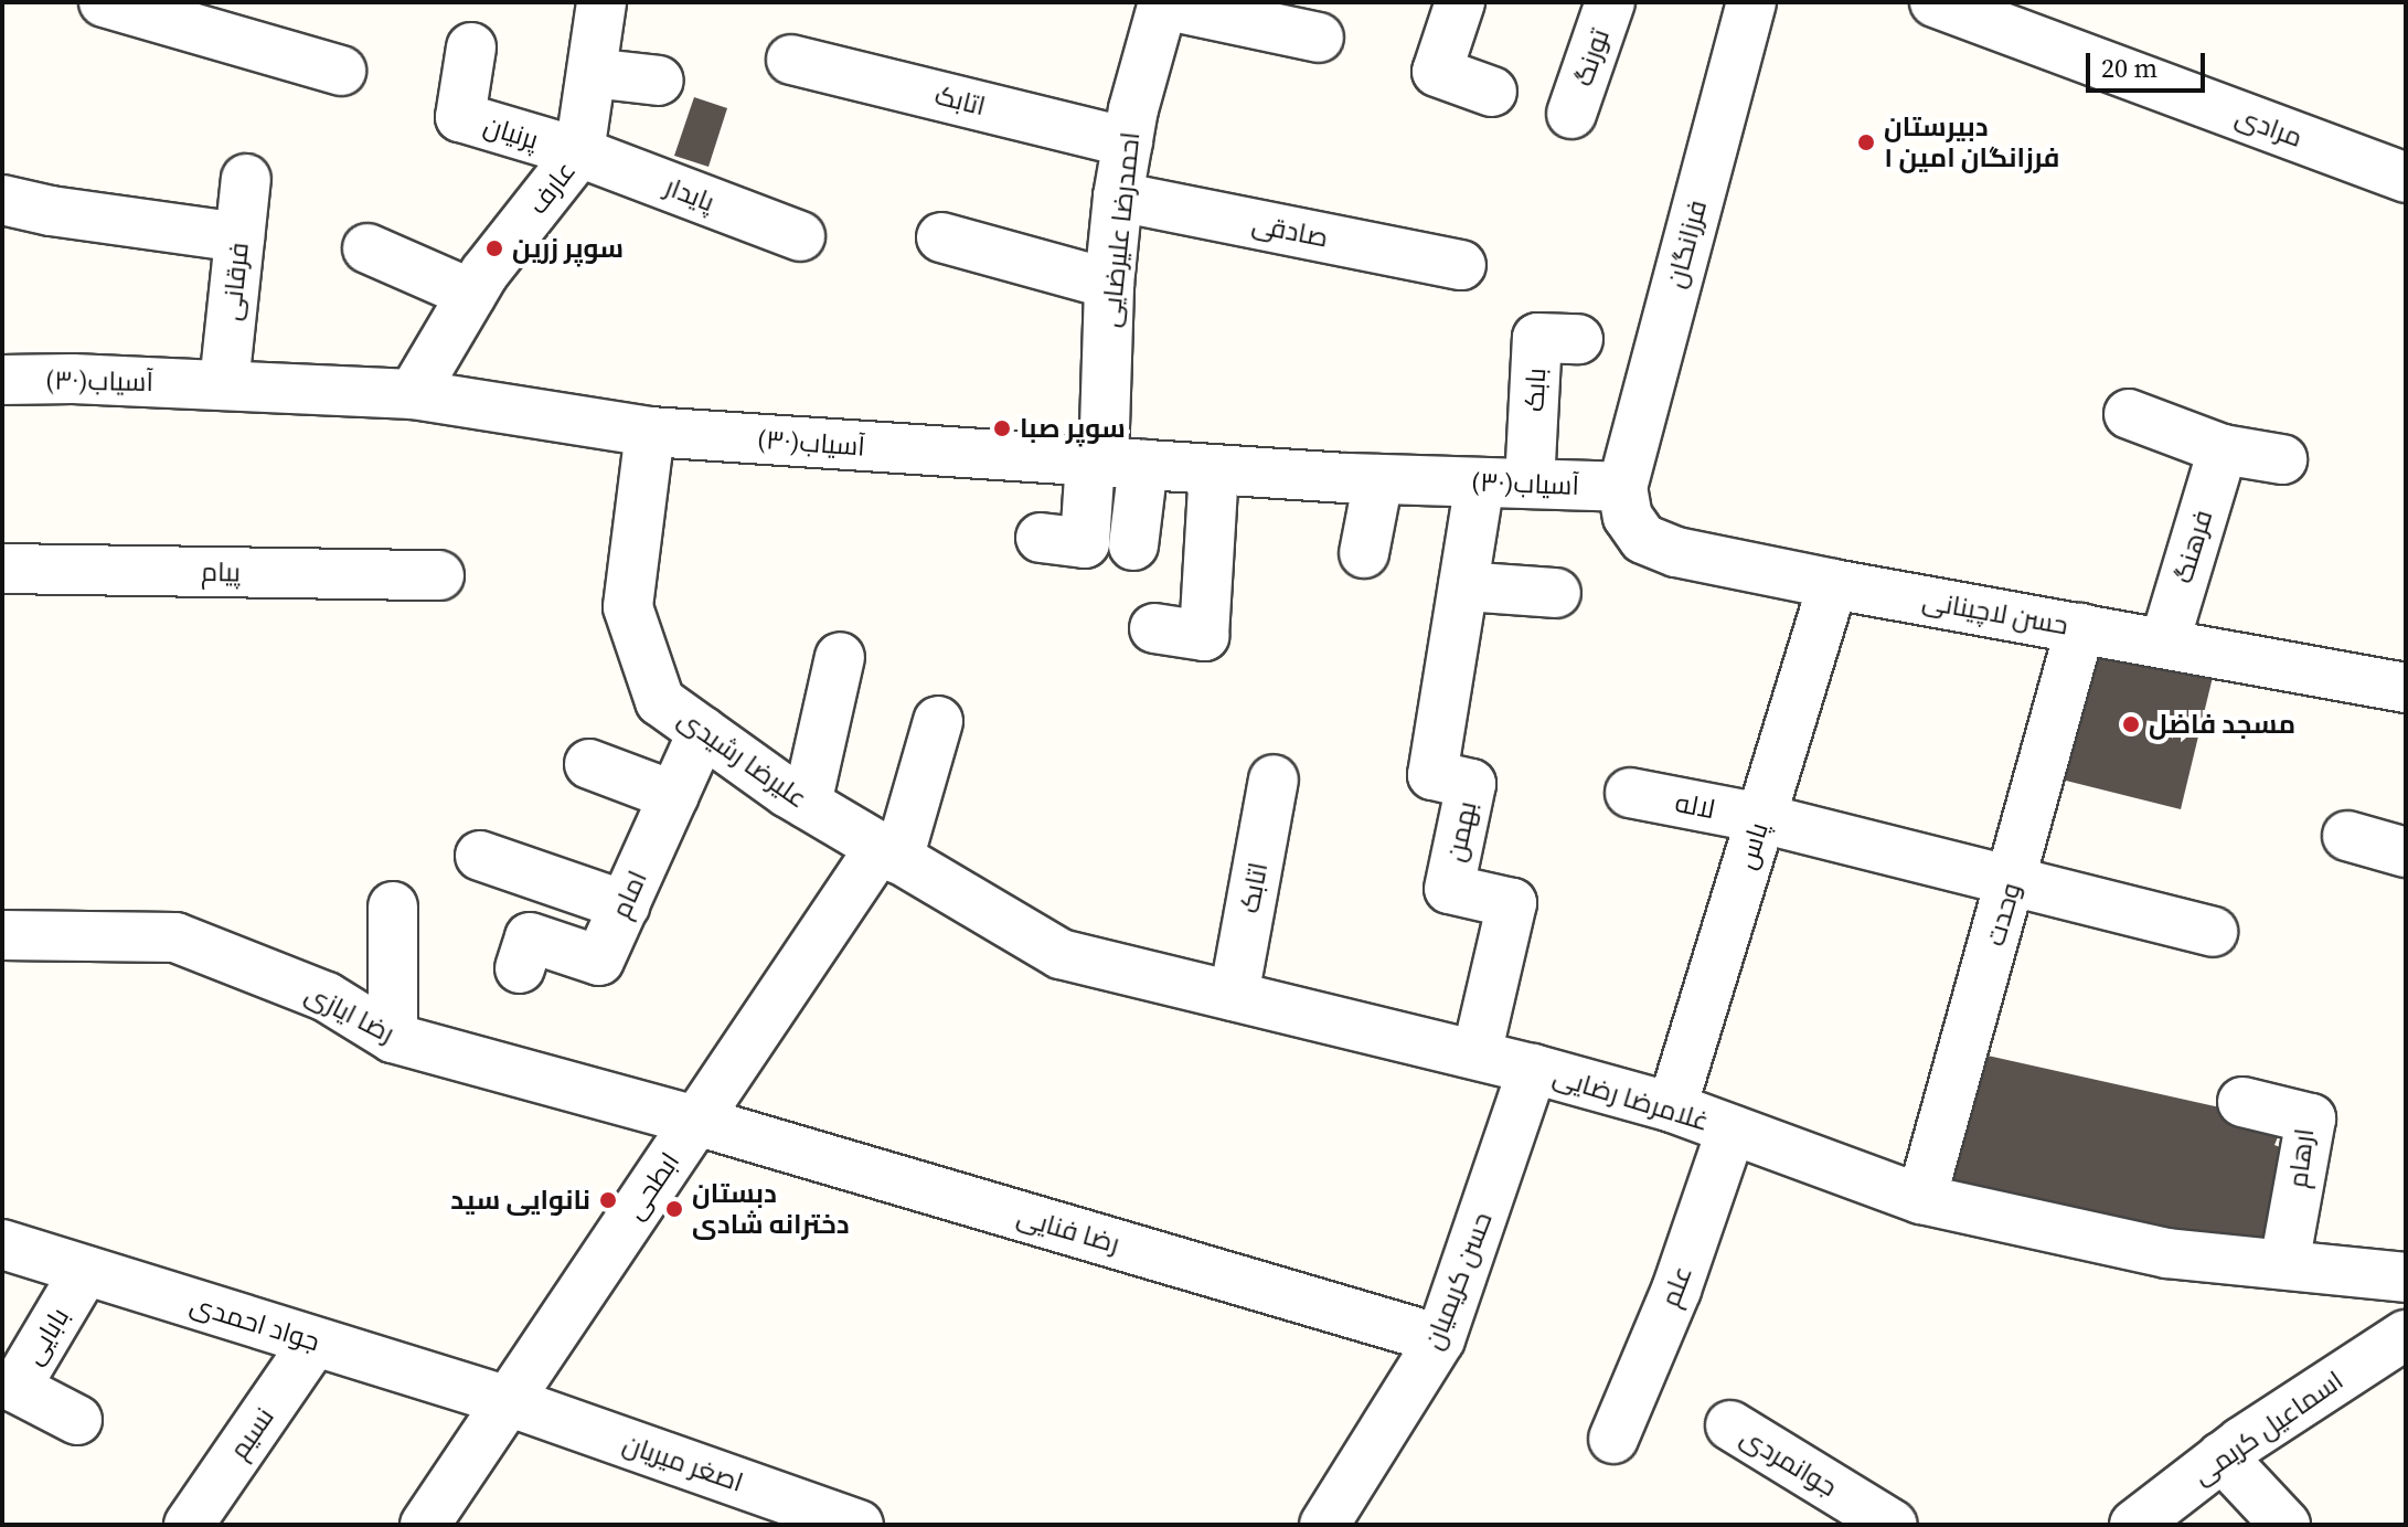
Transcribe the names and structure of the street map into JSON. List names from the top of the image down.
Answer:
{
  "streets": {
    "street": [
      "تورنگ",
      "اتابک",
      "مرادی",
      "پرنیان",
      "عارف",
      "پایدار",
      "احمدرضا علیرضایی",
      "صادقی",
      "فرزانگان",
      "فرقانی",
      "آسیاب(۳۰)",
      "بابک",
      "فرهنگ",
      "پیام",
      "حسن لاچینانی",
      "علیرضا رشیدی",
      "لاله",
      "بهمن",
      "پاس",
      "امام",
      "وحدت",
      "رضا ایازی",
      "غلامرضا رضایی",
      "ارهام",
      "ابطحی",
      "رضا فنایی",
      "حسن کریمیان",
      "علم",
      "جواد احمدی",
      "بابایی",
      "اسماعیل کریمی",
      "نسیم",
      "جوانمردی",
      "اصغر میریان"
    ]
  },
  "crossings": [
    ["اتابک", "احمدرضا علیرضایی"],
    ["اتابک", "غلامرضا رضایی"],
    ["پرنیان", "عارف"],
    ["پرنیان", "پایدار"],
    ["عارف", "پایدار"],
    ["عارف", "آسیاب(۳۰)"],
    ["احمدرضا علیرضایی", "صادقی"],
    ["احمدرضا علیرضایی", "آسیاب(۳۰)"],
    ["فرزانگان", "آسیاب(۳۰)"],
    ["فرزانگان", "حسن لاچینانی"],
    ["فرقانی", "آسیاب(۳۰)"],
    ["آسیاب(۳۰)", "بابک"],
    ["آسیاب(۳۰)", "حسن لاچینانی"],
    ["آسیاب(۳۰)", "علیرضا رشیدی"],
    ["آسیاب(۳۰)", "بهمن"],
    ["فرهنگ", "حسن لاچینانی"],
    ["حسن لاچینانی", "پاس"],
    ["حسن لاچینانی", "وحدت"],
    ["علیرضا رشیدی", "امام"],
    ["علیرضا رشیدی", "غلامرضا رضایی"],
    ["علیرضا رشیدی", "ابطحی"],
    ["لاله", "پاس"],
    ["لاله", "وحدت"],
    ["بهمن", "غلامرضا رضایی"],
    ["پاس", "غلامرضا رضایی"],
    ["وحدت", "غلامرضا رضایی"],
    ["رضا ایازی", "ابطحی"],
    ["رضا ایازی", "رضا فنایی"],
    ["غلامرضا رضایی", "ارهام"],
    ["غلامرضا رضایی", "ابطحی"],
    ["غلامرضا رضایی", "حسن کریمیان"],
    ["غلامرضا رضایی", "علم"],
    ["ابطحی", "رضا فنایی"],
    ["ابطحی", "جواد احمدی"],
    ["ابطحی", "اصغر میریان"],
    ["رضا فنایی", "حسن کریمیان"],
    ["جواد احمدی", "بابایی"],
    ["جواد احمدی", "نسیم"],
    ["جواد احمدی", "اصغر میریان"]
  ],
  "places": [
    "دبیرستان فرزانگان امین ۱",
    "سوپر زرین",
    "سوپر صبا",
    "مسجد فاضل",
    "نانوایی سید",
    "دبستان دخترانه شادی"
  ],
  "scale_bar": "20 m"
}
